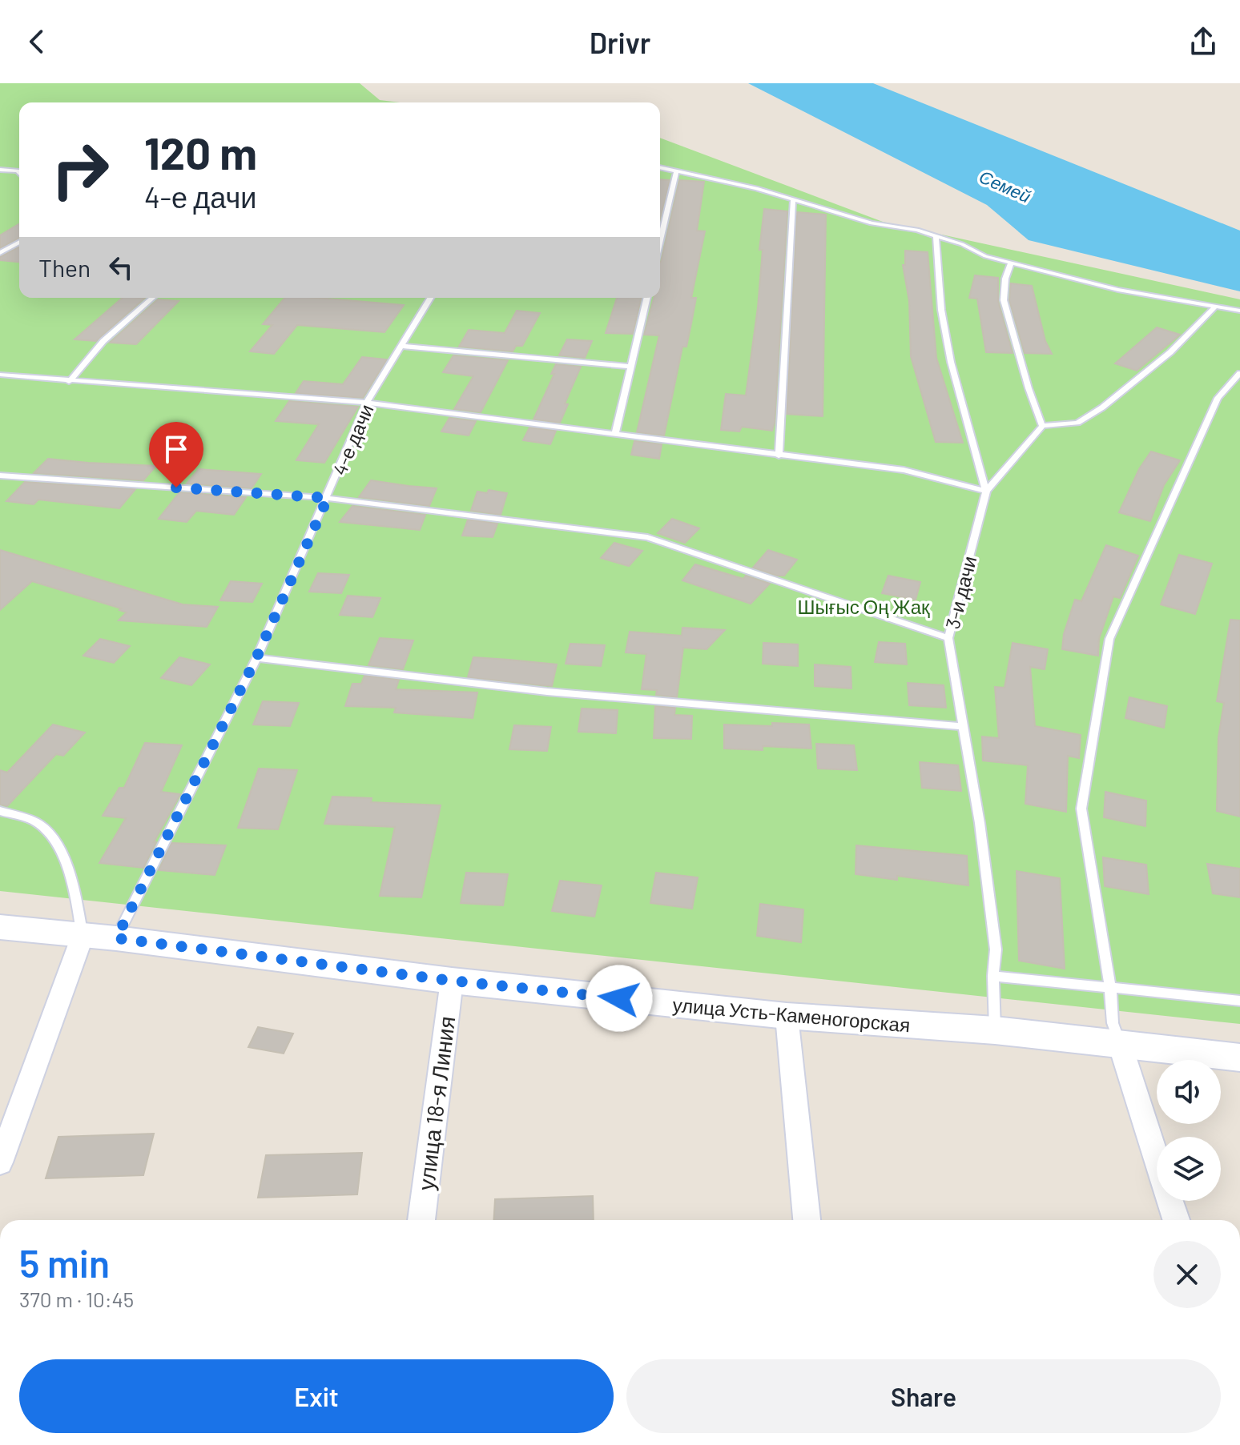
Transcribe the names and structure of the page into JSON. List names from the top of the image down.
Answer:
{
  "streets": {
    "street": ["улица Усть-Каменогорская", "улица 18-я Линия"],
    "lane": ["4-е дачи", "3-и дачи"]
  },
  "crossings": [
    ["4-е дачи", "улица Усть-Каменогорская"],
    ["3-и дачи", "улица Усть-Каменогорская"],
    ["улица Усть-Каменогорская", "улица 18-я Линия"]
  ],
  "water": ["Семей"],
  "parks": ["Шығыс Оң Жақ"],
  "page": {
    "header": "Drivr",
    "turn": ["120 m", "4-е дачи"],
    "then": "Then",
    "heading": ["5 min", "370 m · 10:45"],
    "buttons": ["Exit", "Share"]
  }
}
